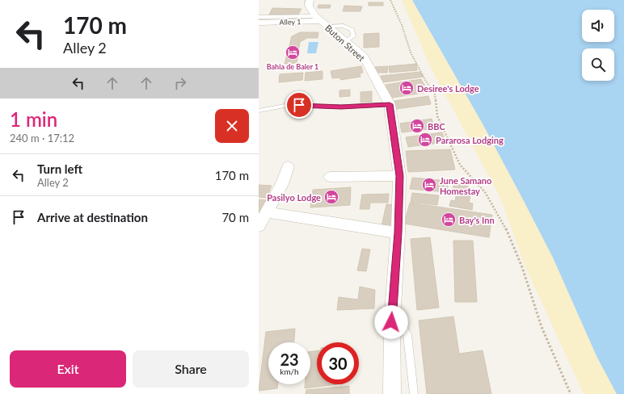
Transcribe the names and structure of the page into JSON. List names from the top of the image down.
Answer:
{
  "streets": {
    "street": ["Alley 1", "Buton Street"]
  },
  "crossings": [
    ["Alley 1", "Buton Street"]
  ],
  "places": {
    "hotel": [
      "Bahia de Baler 1",
      "Desiree's Lodge",
      "BBC",
      "Pararosa Lodging",
      "June Samano Homestay",
      "Pasilyo Lodge",
      "Bay's Inn"
    ]
  },
  "page": {
    "turn": ["170 m", "Alley 2"],
    "heading": ["1 min", "240 m · 17:12"],
    "list": [
      {
        "name": "Turn left",
        "note": "Alley 2",
        "value": "170 m"
      },
      {
        "name": "Arrive at destination",
        "value": "70 m"
      }
    ],
    "speed": "23 km/h",
    "limit": "30",
    "buttons": ["Exit", "Share"]
  }
}
